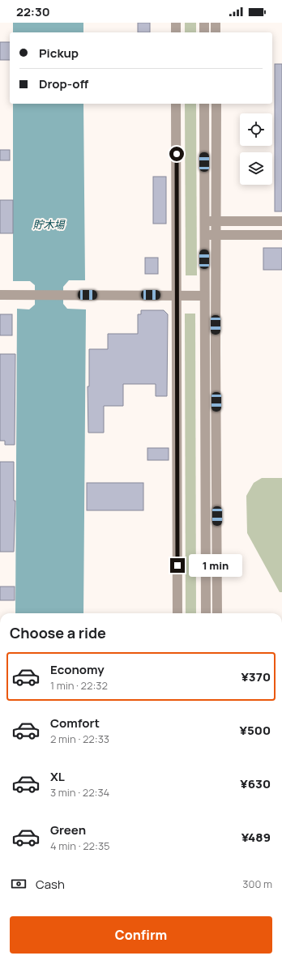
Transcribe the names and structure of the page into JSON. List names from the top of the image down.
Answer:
{
  "water": ["貯木場"],
  "page": {
    "status": "22:30",
    "banner": ["Pickup", "Drop-off"],
    "bubble": "1 min",
    "heading": "Choose a ride",
    "list": [
      {
        "name": "Economy",
        "note": "1 min · 22:32",
        "value": "¥370"
      },
      {
        "name": "Comfort",
        "note": "2 min · 22:33",
        "value": "¥500"
      },
      {
        "name": "XL",
        "note": "3 min · 22:34",
        "value": "¥630"
      },
      {
        "name": "Green",
        "note": "4 min · 22:35",
        "value": "¥489"
      }
    ],
    "pay": ["Cash", "300 m"],
    "buttons": "Confirm"
  }
}
